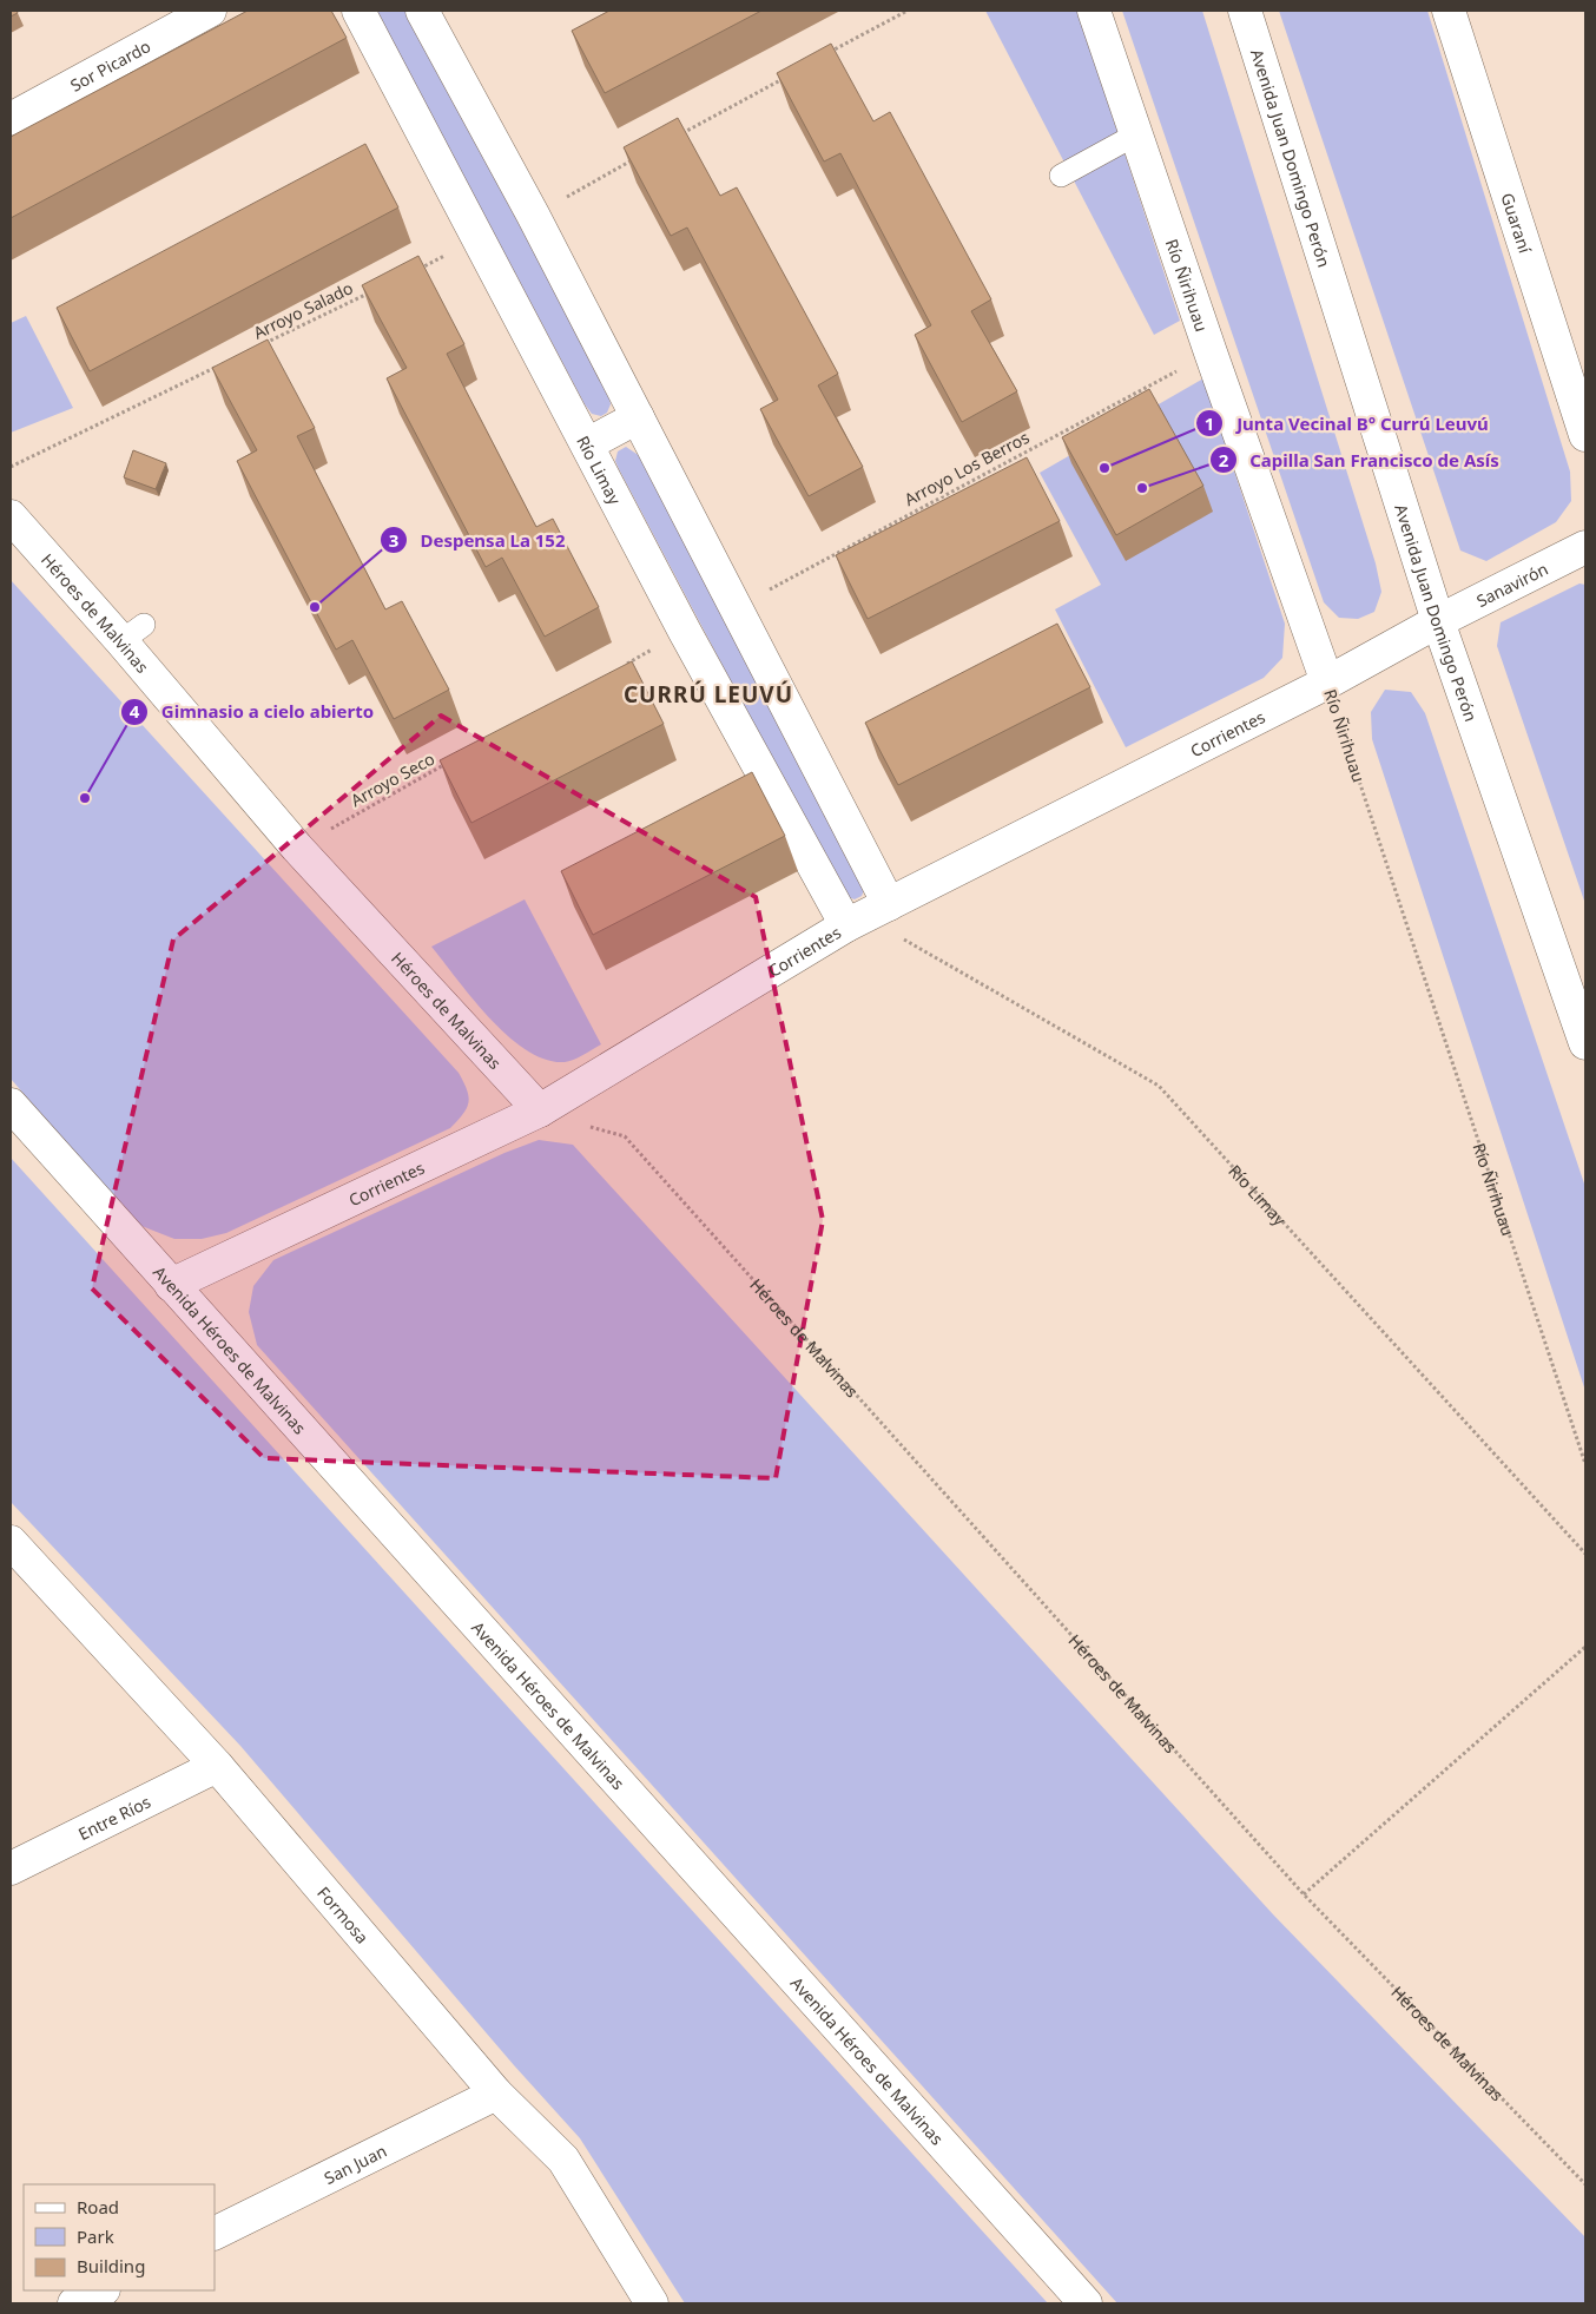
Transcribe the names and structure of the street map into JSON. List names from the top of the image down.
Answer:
{
  "streets": {
    "street": [
      "Sor Picardo",
      "Avenida Juan Domingo Perón",
      "Guaraní",
      "Río Ñirihuau",
      "Río Limay",
      "Sanavirón",
      "Héroes de Malvinas",
      "Corrientes",
      "Avenida Héroes de Malvinas",
      "Entre Ríos",
      "Formosa",
      "San Juan"
    ],
    "path": ["Arroyo Salado", "Arroyo Los Berros", "Arroyo Seco"]
  },
  "crossings": [
    ["Avenida Juan Domingo Perón", "Sanavirón"],
    ["Avenida Juan Domingo Perón", "Corrientes"],
    ["Río Ñirihuau", "Arroyo Los Berros"],
    ["Río Ñirihuau", "Corrientes"],
    ["Río Limay", "Corrientes"],
    ["Sanavirón", "Corrientes"],
    ["Héroes de Malvinas", "Corrientes"],
    ["Héroes de Malvinas", "Arroyo Seco"],
    ["Corrientes", "Avenida Héroes de Malvinas"],
    ["Entre Ríos", "Formosa"],
    ["Formosa", "San Juan"]
  ],
  "districts": ["CURRÚ LEUVÚ"],
  "places": [
    "Junta Vecinal B° Currú Leuvú",
    "Capilla San Francisco de Asís",
    "Despensa La 152",
    "Gimnasio a cielo abierto"
  ],
  "legend": ["Road", "Park", "Building"]
}
